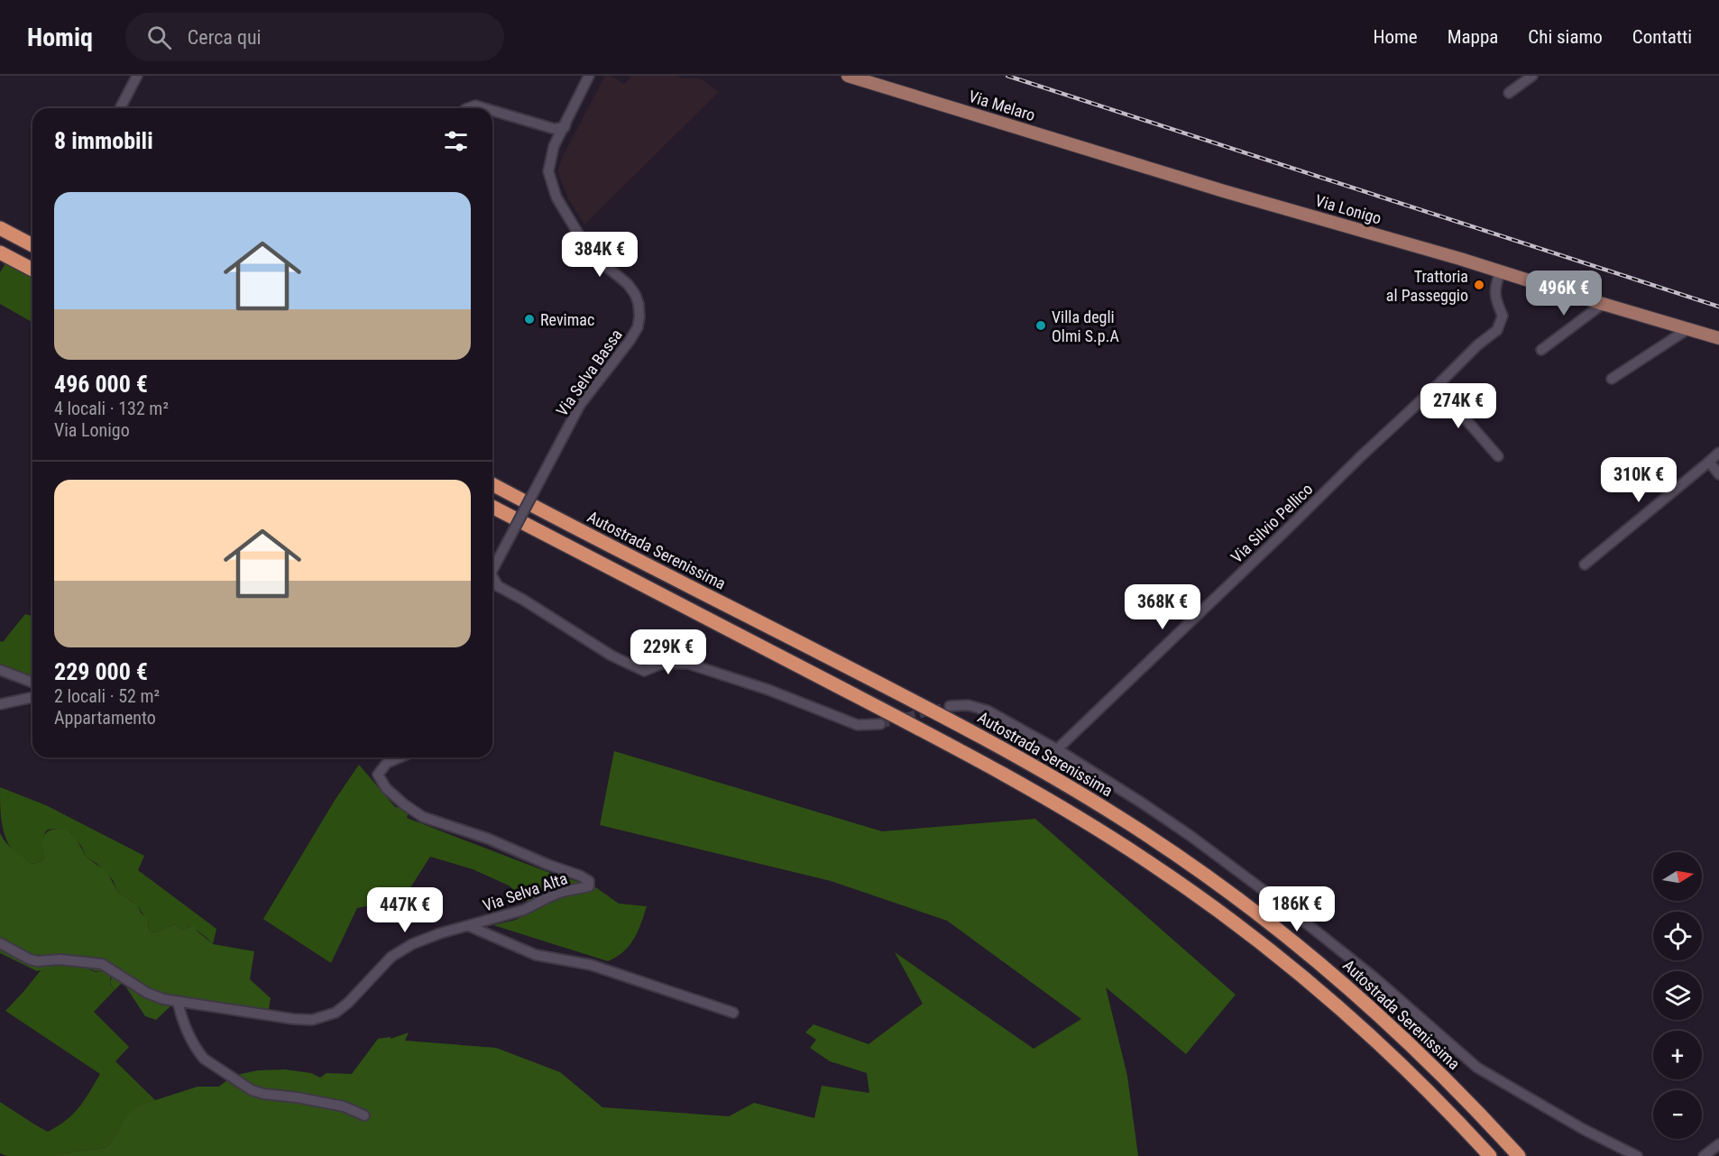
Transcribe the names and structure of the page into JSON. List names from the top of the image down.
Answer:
{
  "streets": {
    "highway": ["Autostrada Serenissima"],
    "main road": ["Via Melaro", "Via Lonigo"],
    "street": ["Via Selva Bassa", "Via Silvio Pellico", "Via Selva Alta"]
  },
  "crossings": [
    ["Via Melaro", "Via Lonigo"],
    ["Via Lonigo", "Via Silvio Pellico"]
  ],
  "places": ["Trattoria al Passeggio", "Revimac", "Villa degli Olmi S.p.A"],
  "north": "right",
  "page": {
    "header": "Homiq",
    "search": "Cerca qui",
    "nav": [
      "Home",
      "Mappa",
      "Chi siamo",
      "Contatti"
    ],
    "heading": "8 immobili",
    "list": [
      {
        "name": "496 000 €",
        "note": "4 locali · 132 m² · Via Lonigo"
      },
      {
        "name": "229 000 €",
        "note": "2 locali · 52 m² · Appartamento"
      }
    ],
    "price": [
      "384K €",
      "496K €",
      "274K €",
      "310K €",
      "368K €",
      "229K €",
      "186K €",
      "447K €"
    ],
    "map_buttons": ["+", "−"]
  }
}
